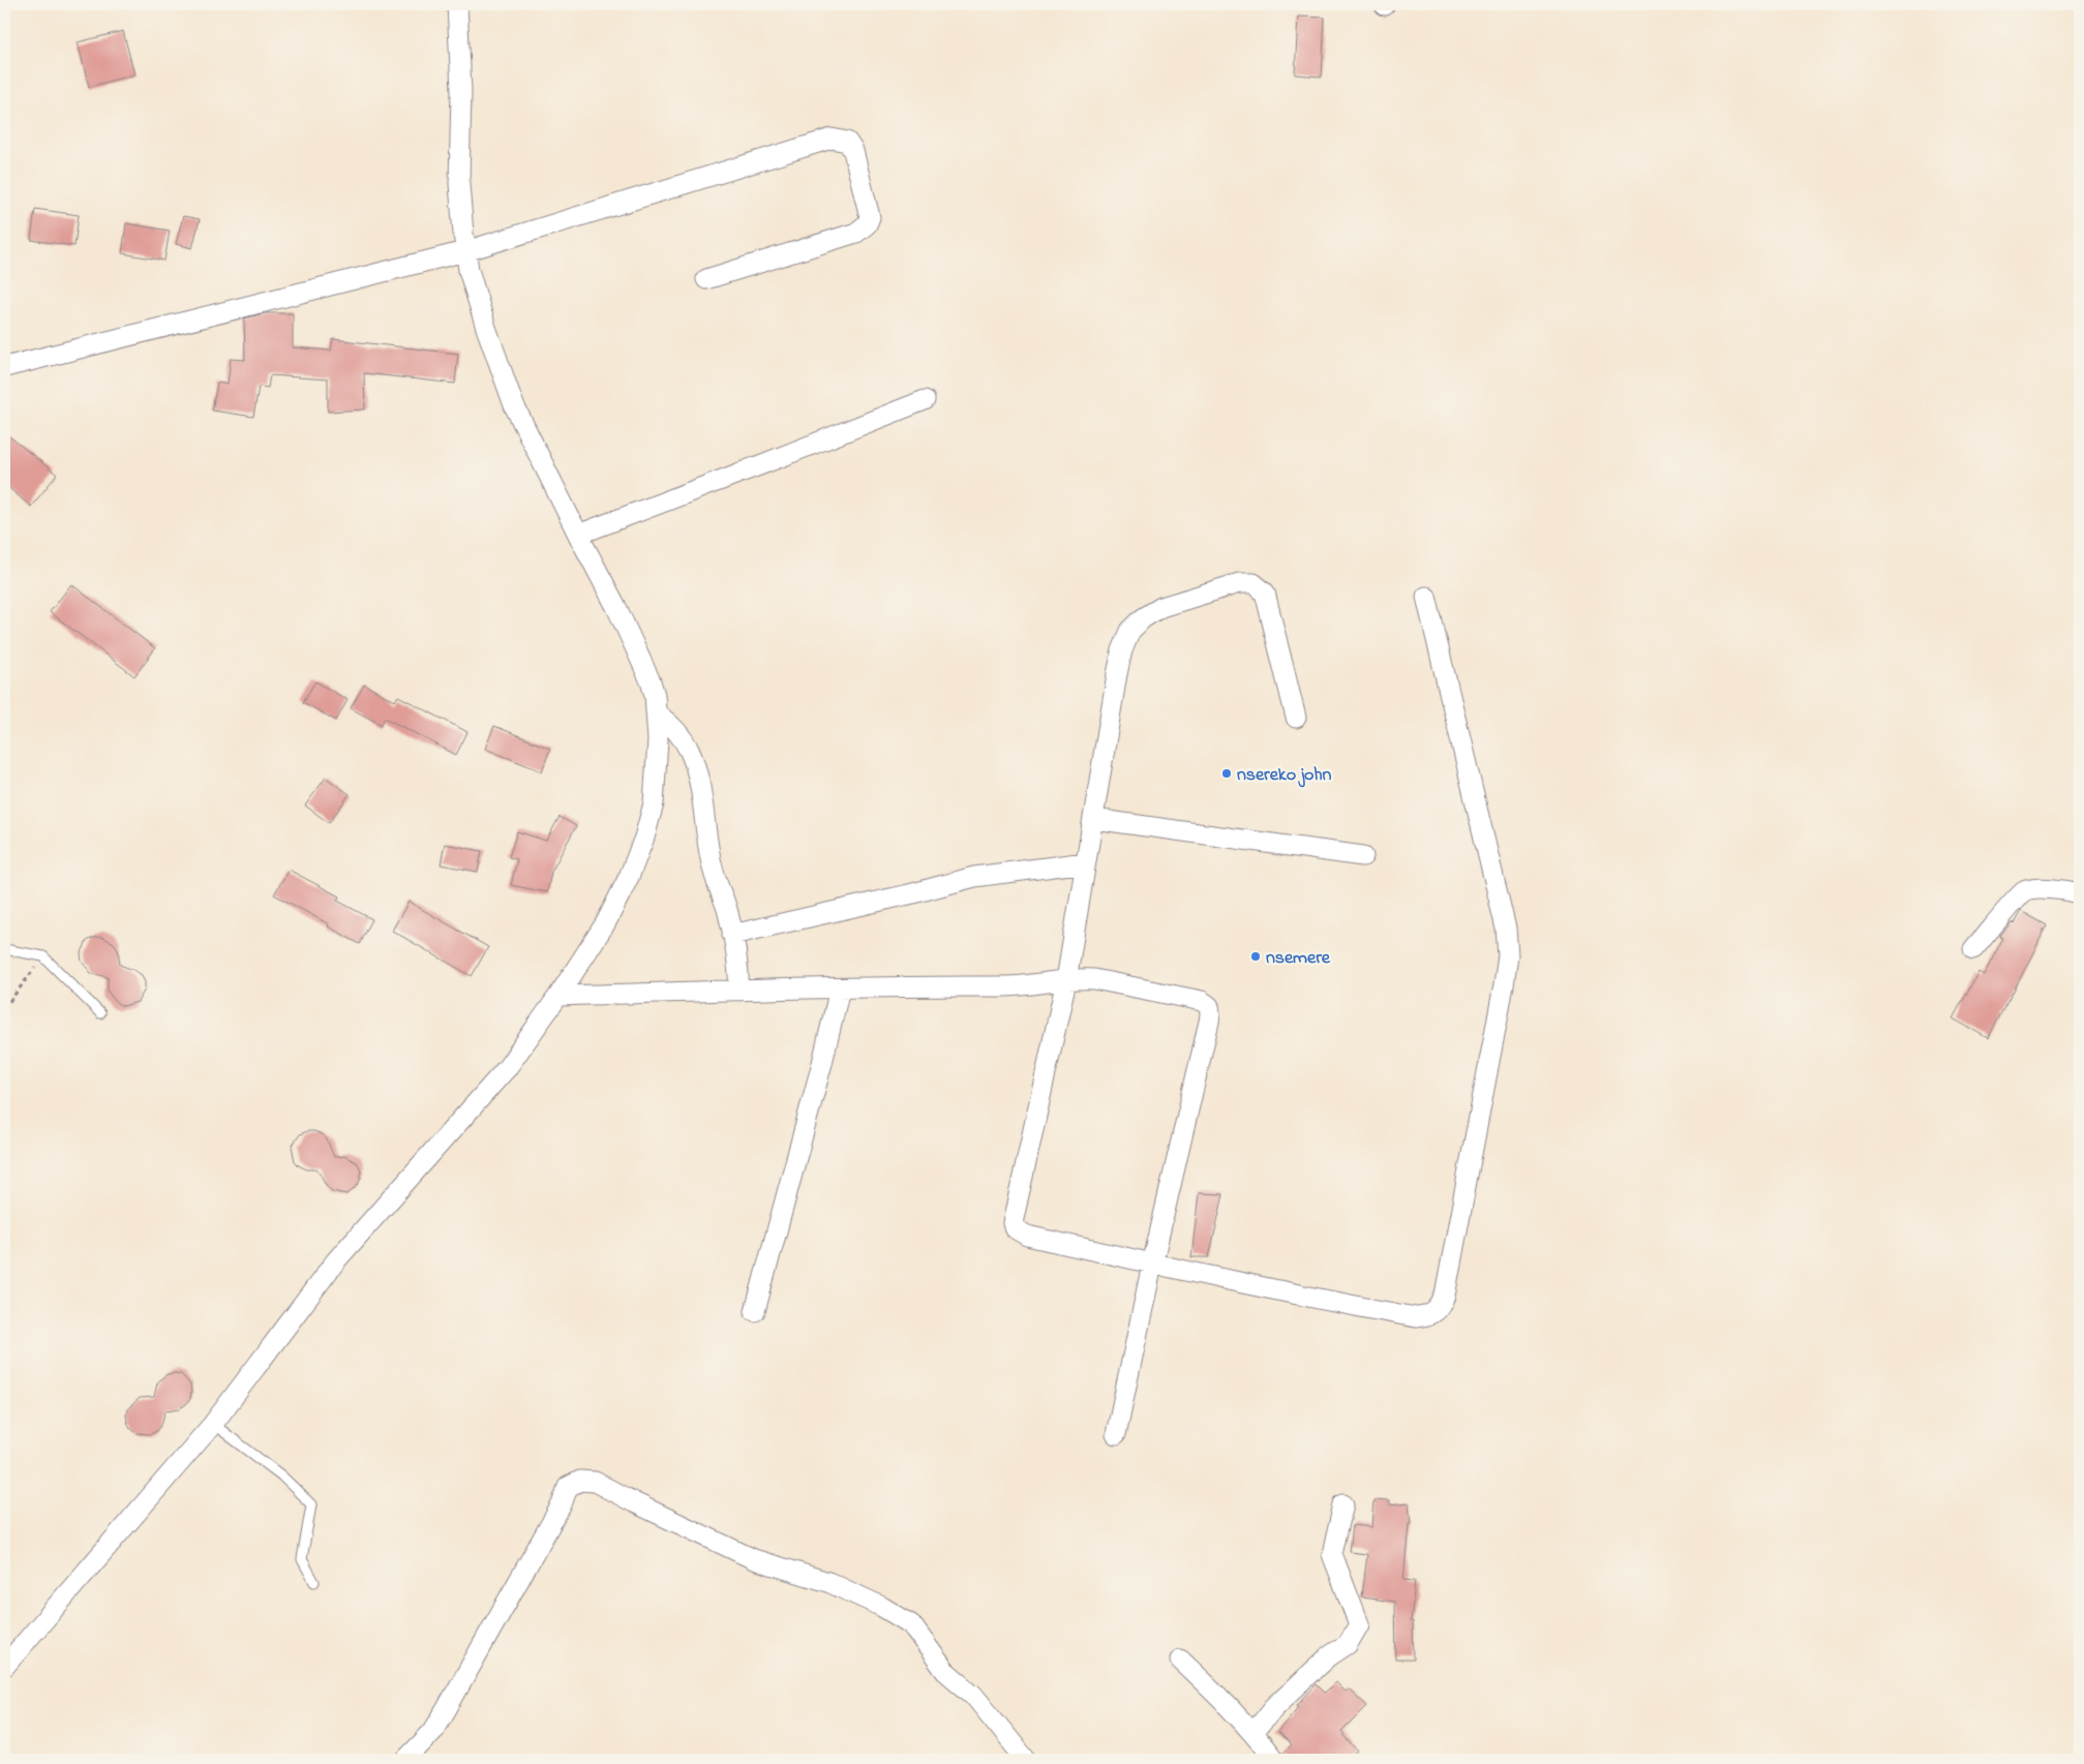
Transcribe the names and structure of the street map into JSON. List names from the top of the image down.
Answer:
{
  "places": ["nsereko john", "nsemere"]
}
